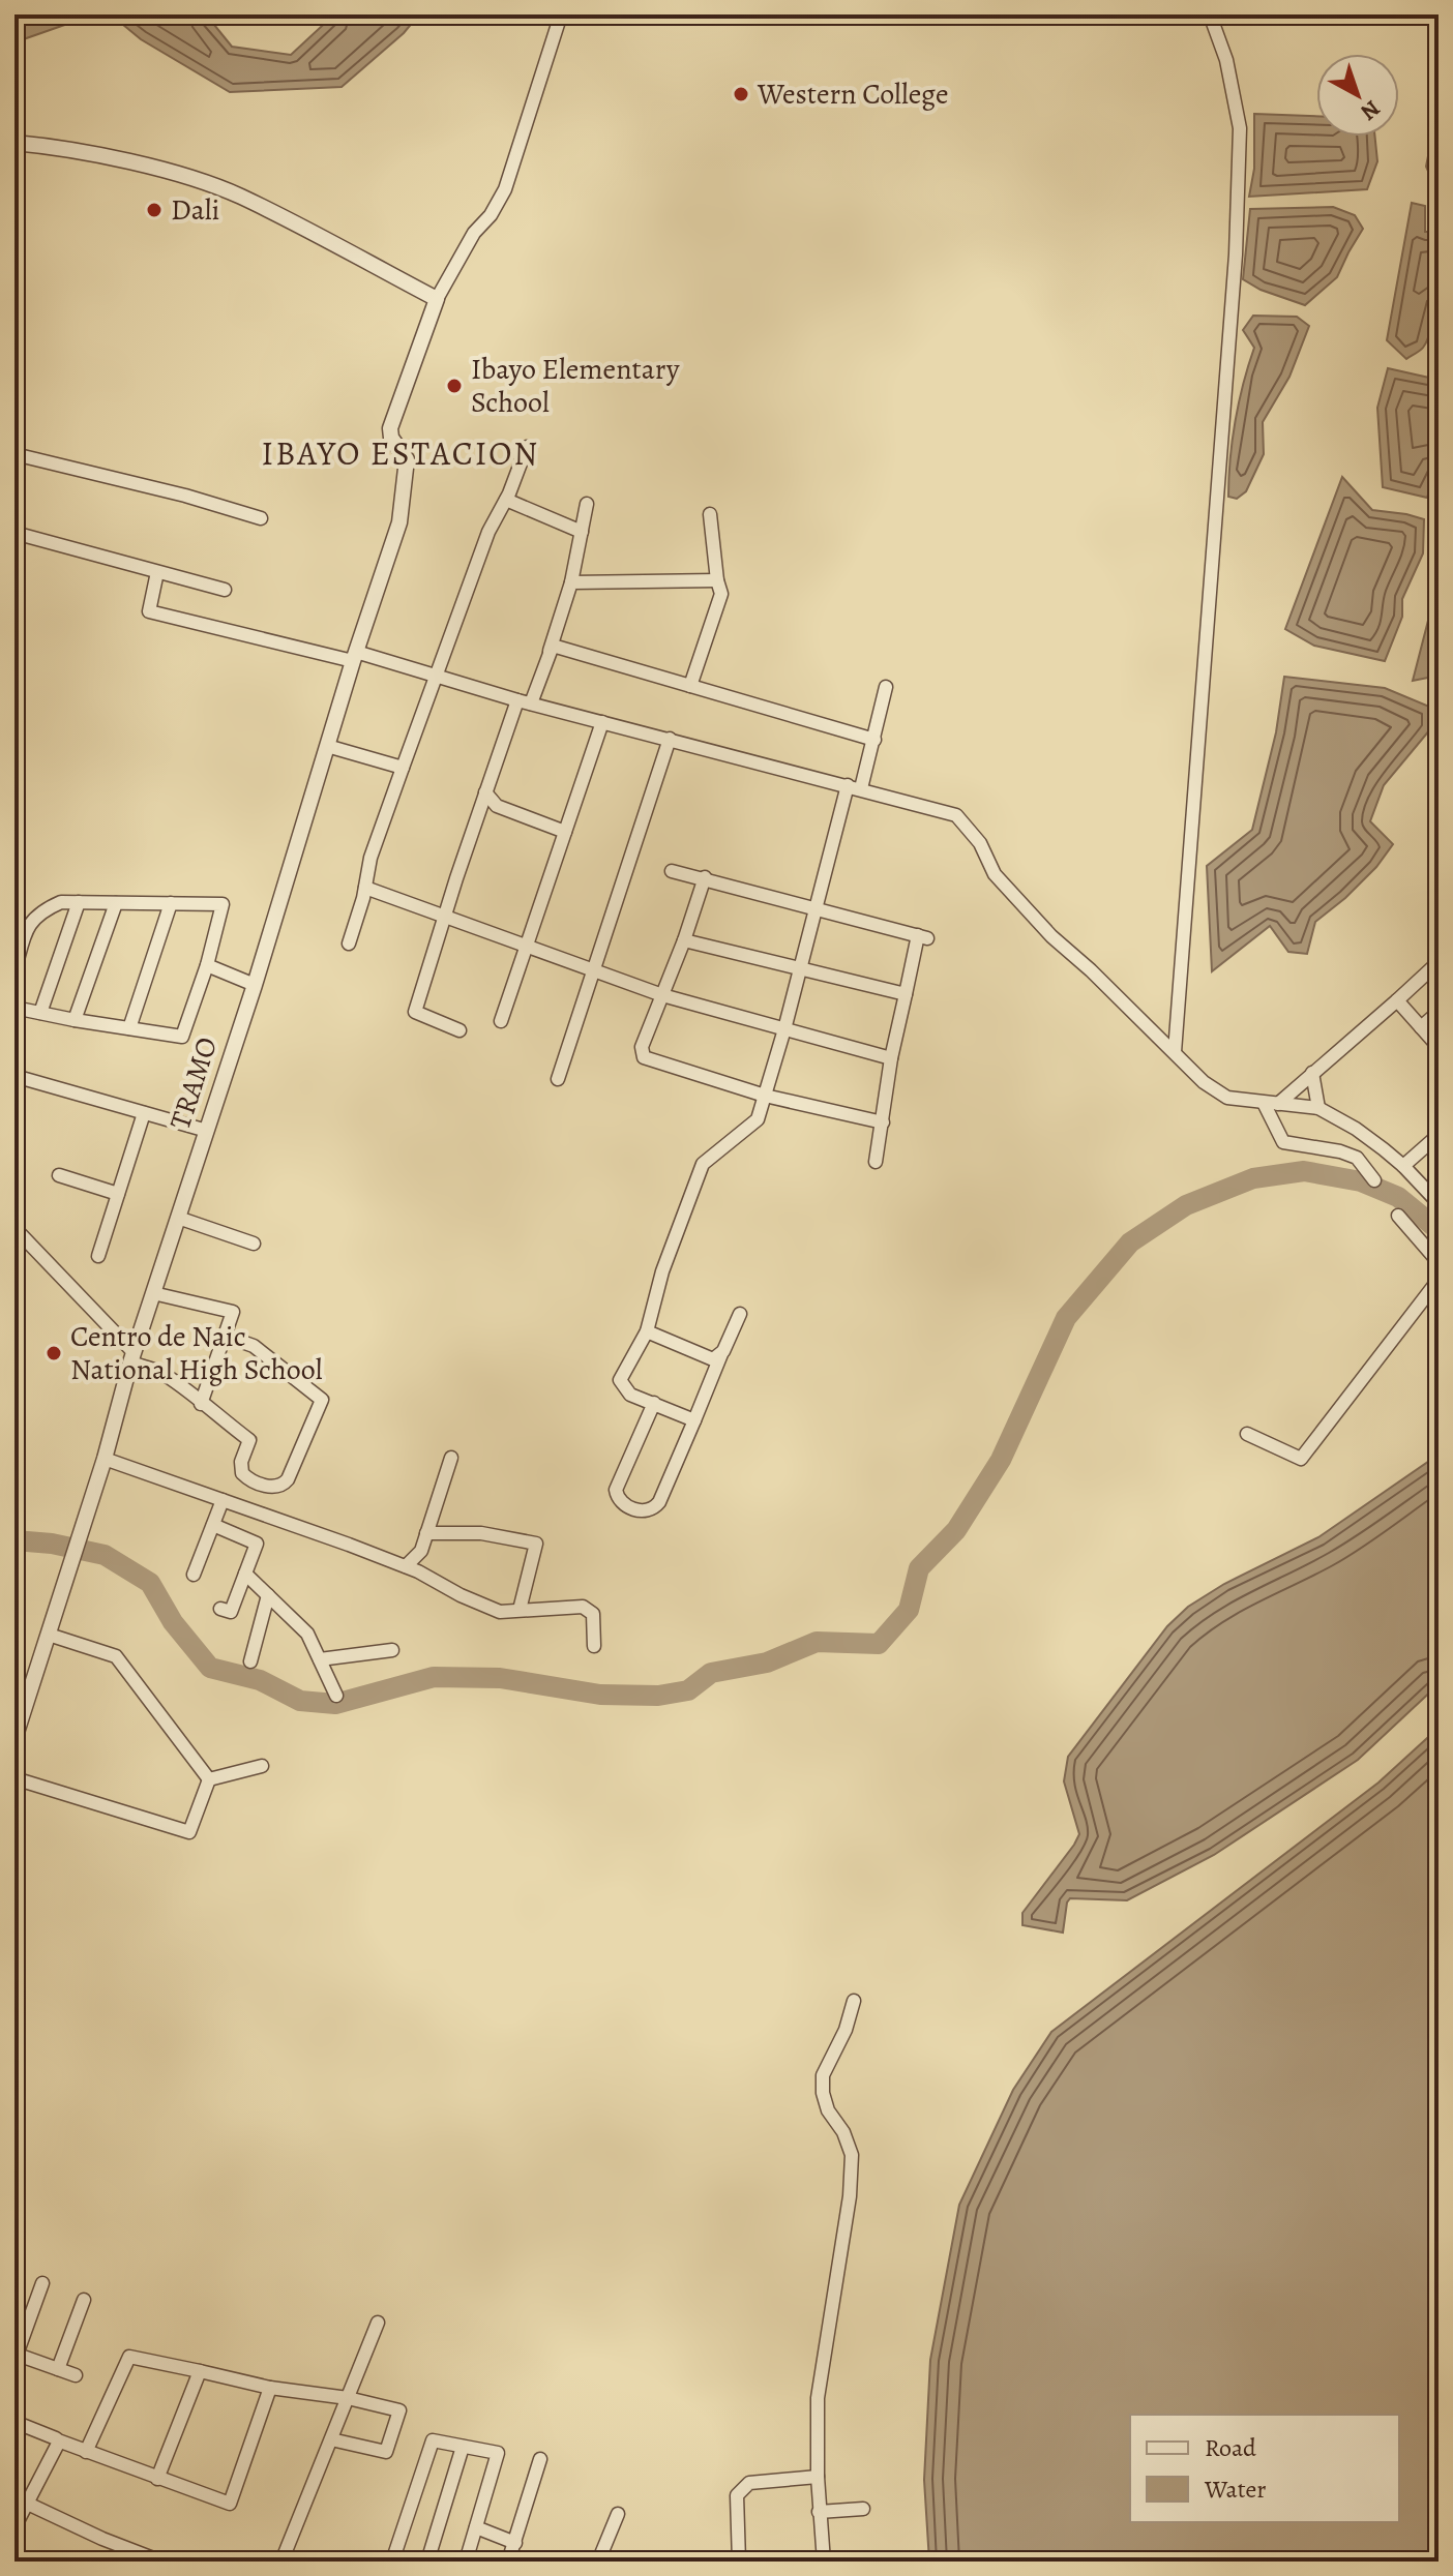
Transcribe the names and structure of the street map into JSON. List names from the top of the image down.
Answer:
{
  "streets": {
    "street": ["TRAMO"]
  },
  "districts": ["IBAYO ESTACION"],
  "places": [
    "Western College",
    "Dali",
    "Ibayo Elementary School",
    "Centro de Naic National High School"
  ],
  "legend": ["Road", "Water"],
  "north": "bottom right"
}
